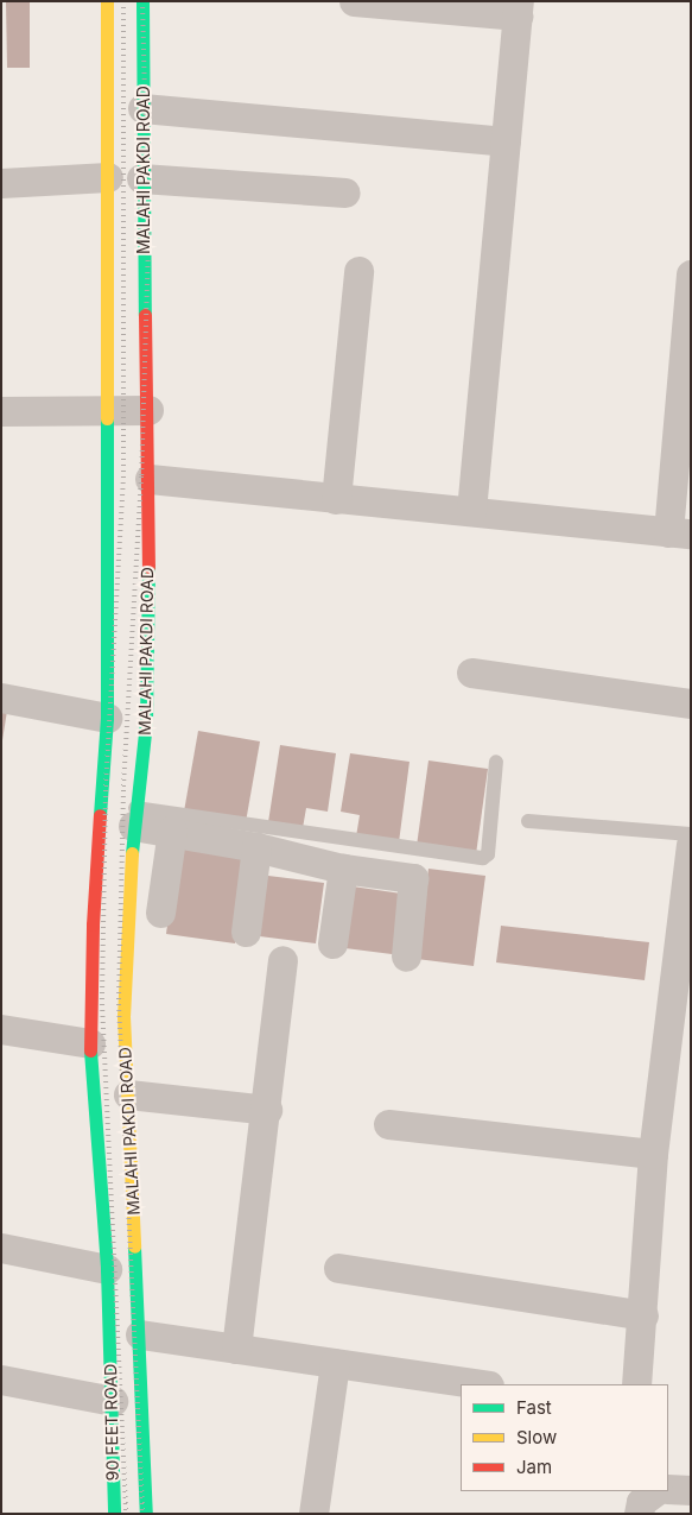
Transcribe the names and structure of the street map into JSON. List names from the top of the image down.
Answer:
{
  "streets": {
    "main road": ["MALAHI PAKDI ROAD", "90 FEET ROAD"]
  },
  "crossings": [
    ["MALAHI PAKDI ROAD", "90 FEET ROAD"]
  ],
  "legend": ["Fast", "Slow", "Jam"]
}
